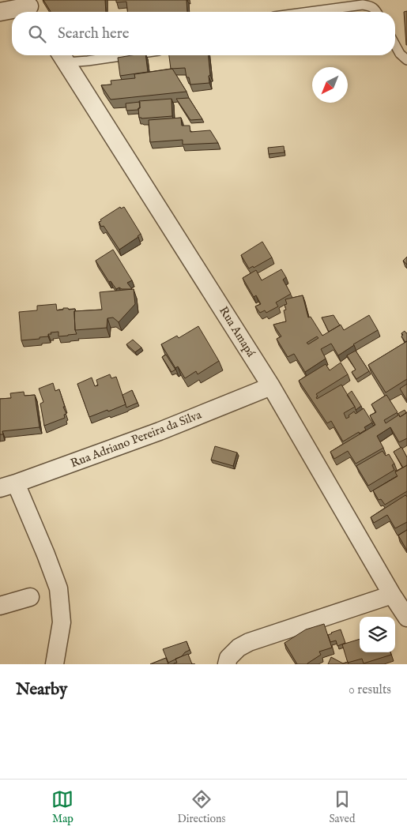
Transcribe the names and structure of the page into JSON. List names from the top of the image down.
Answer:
{
  "streets": {
    "street": ["Rua Amapá", "Rua Adriano Pereira da Silva"]
  },
  "crossings": [
    ["Rua Amapá", "Rua Adriano Pereira da Silva"]
  ],
  "north": "bottom left",
  "page": {
    "search": "Search here",
    "heading": ["Nearby", "0 results"],
    "nav": ["Map", "Directions", "Saved"]
  }
}
